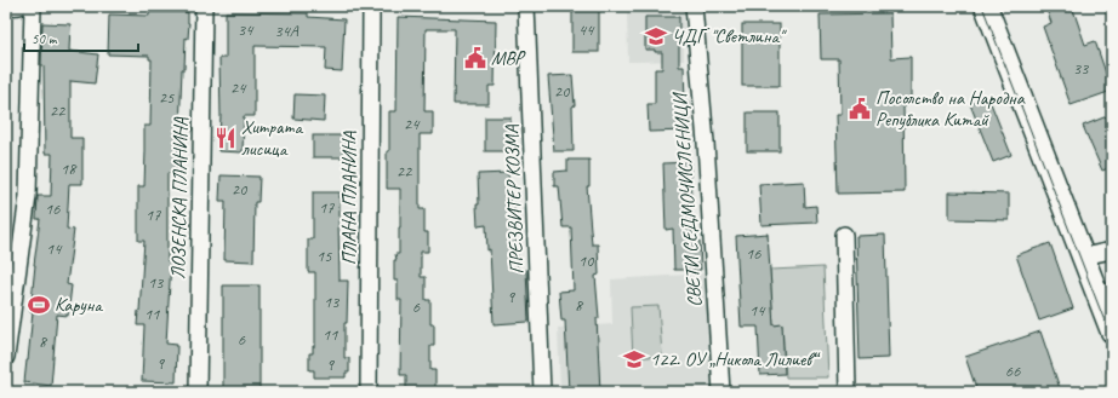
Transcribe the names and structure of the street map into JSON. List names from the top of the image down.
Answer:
{
  "streets": {
    "street": [
      "ЛОЗЕНСКА ПЛАНИНА",
      "ПЛАНА ПЛАНИНА",
      "ПРЕЗВИТЕР КОЗМА",
      "СВЕТИ СЕДМОЧИСЛЕНИЦИ"
    ]
  },
  "places": {
    "school or university": ["ЧДГ \"Светлина\"", "122. ОУ „Никола Лилиев“"],
    "public building": ["МВР", "Посолство на Народна Република Китай"],
    "restaurant": ["Хитрата лисица"],
    "sports": ["Каруна"]
  },
  "house_numbers": [
    "34",
    "44",
    "34А",
    "33",
    "24",
    "20",
    "25",
    "22",
    "24",
    "18",
    "22",
    "20",
    "17",
    "16",
    "17",
    "14",
    "16",
    "15",
    "10",
    "13",
    "9",
    "13",
    "8",
    "6",
    "14",
    "11",
    "11",
    "6",
    "8",
    "9",
    "9",
    "66"
  ],
  "scale_bar": "50 m"
}
